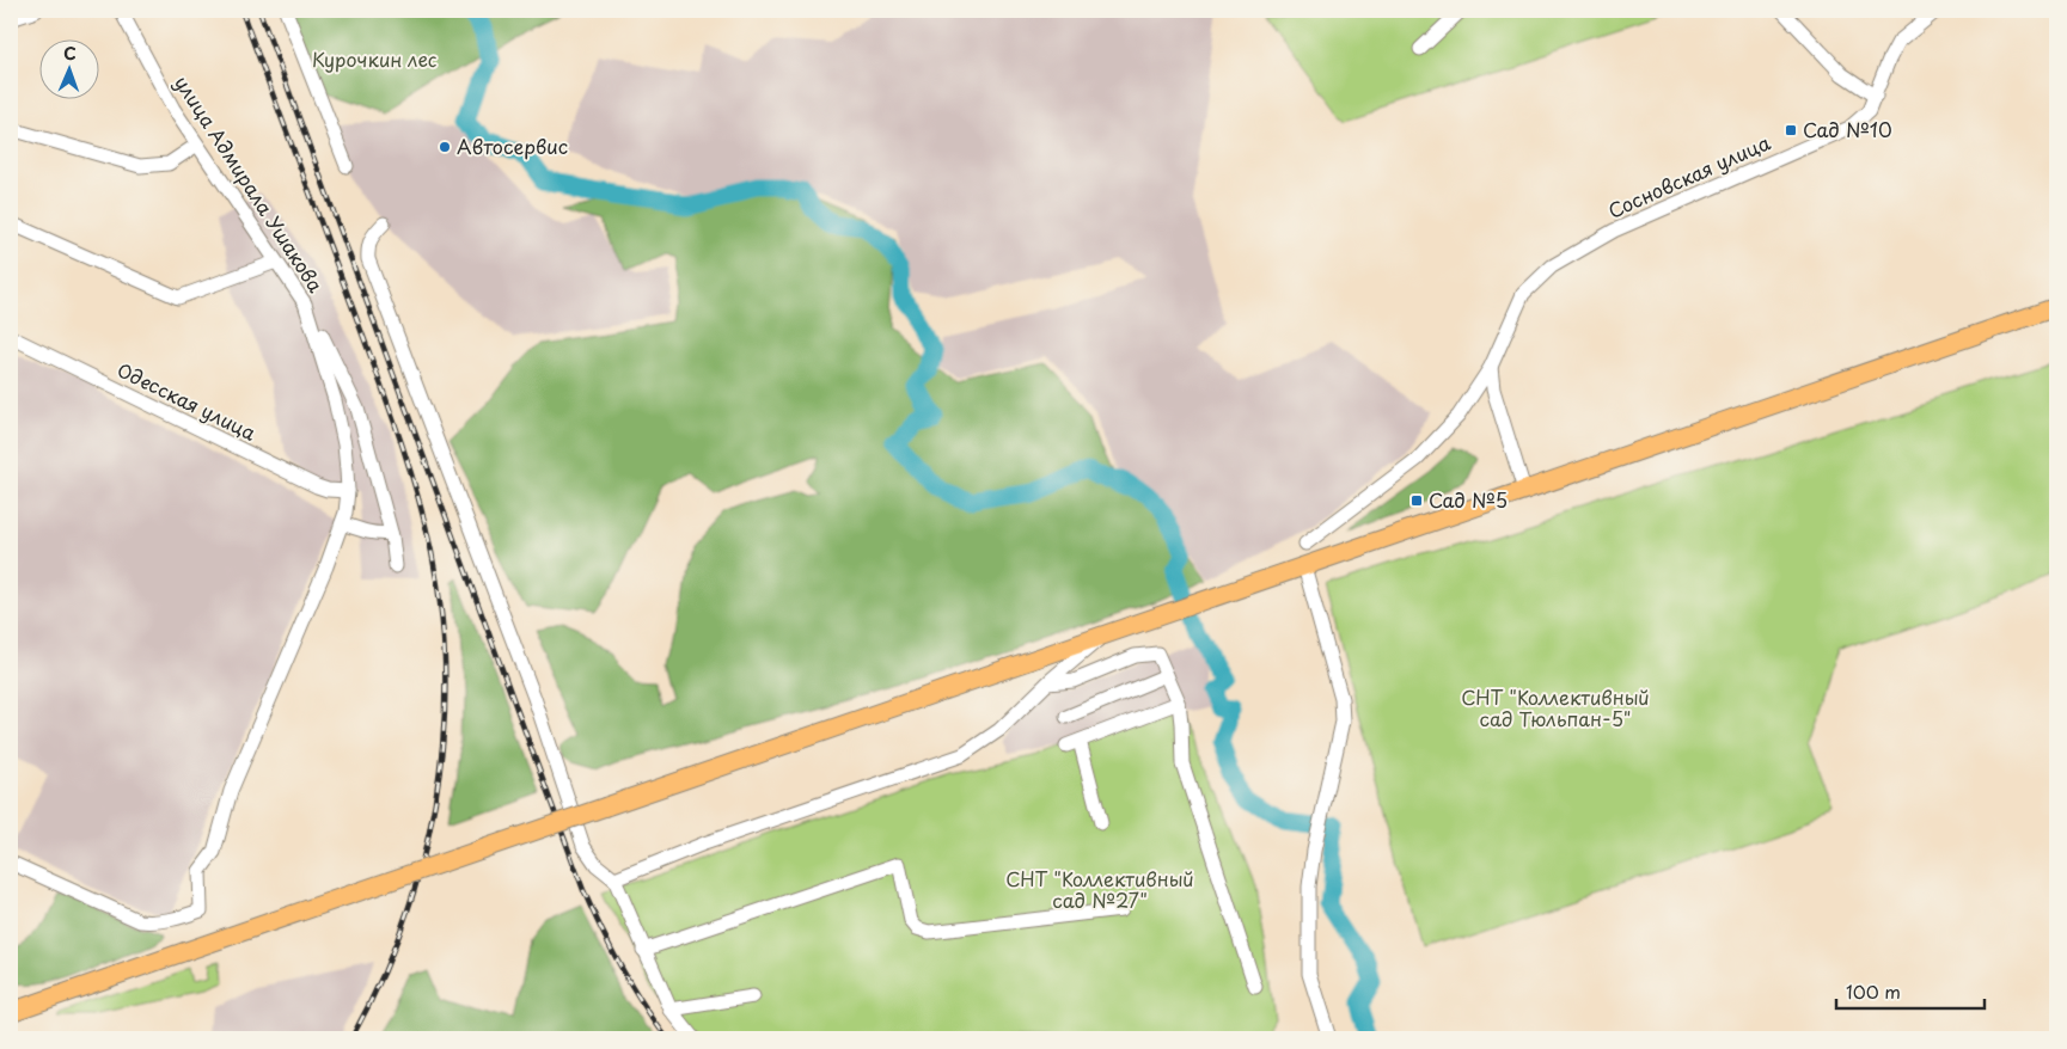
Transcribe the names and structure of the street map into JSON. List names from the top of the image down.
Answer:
{
  "streets": {
    "street": ["Сосновская улица", "улица Адмирала Ушакова", "Одесская улица"]
  },
  "crossings": [
    ["улица Адмирала Ушакова", "Одесская улица"]
  ],
  "parks": ["Курочкин лес", "СНТ \"Коллективный сад Тюльпан-5\"", "СНТ \"Коллективный сад №27\""],
  "places": {
    "transit": ["Сад №10", "Сад №5"],
    "other": ["Автосервис"]
  },
  "scale_bar": "100 m",
  "north": "top"
}
